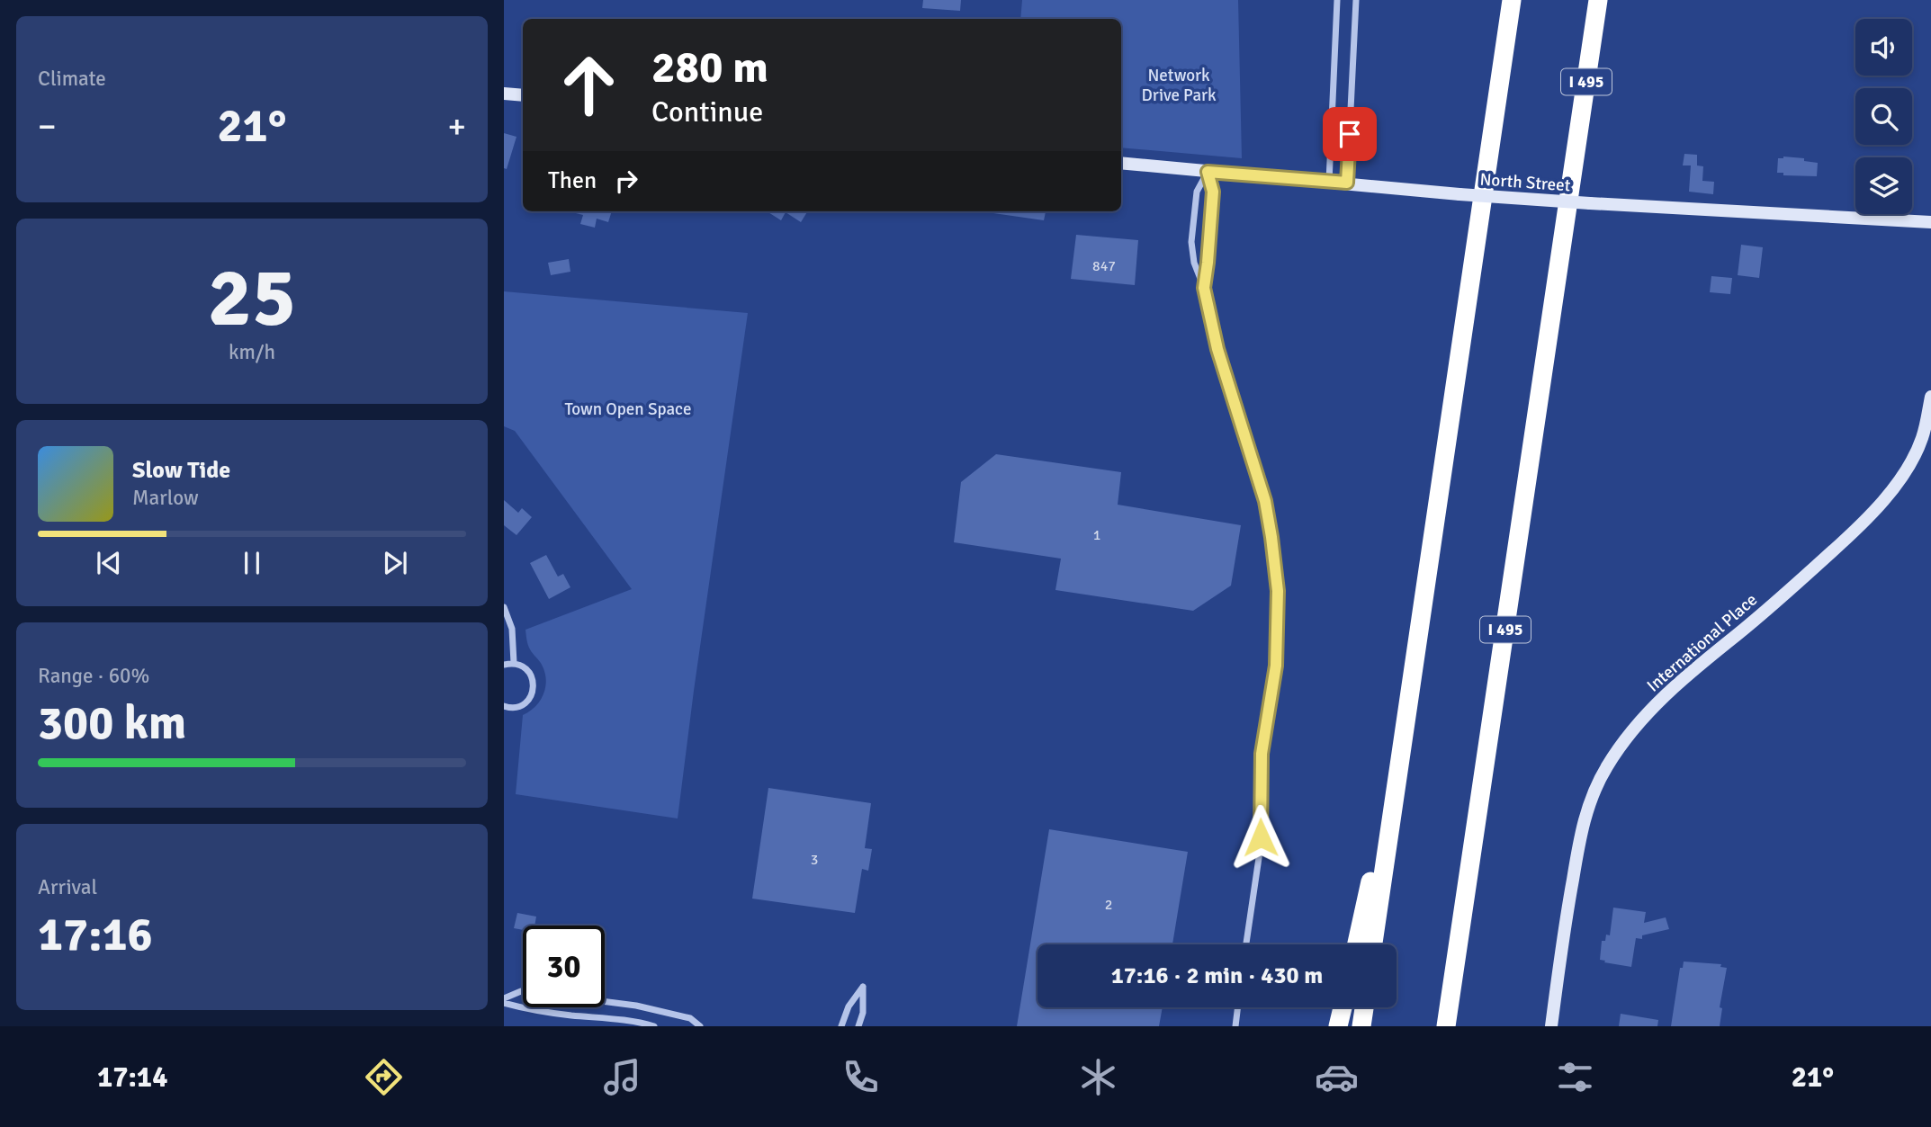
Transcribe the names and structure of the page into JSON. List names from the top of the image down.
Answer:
{
  "streets": {
    "highway": ["I 495"],
    "main road": ["North Street", "International Place"]
  },
  "parks": ["Network Drive Park", "Town Open Space"],
  "house_numbers": [
    "847",
    "1",
    "3",
    "2"
  ],
  "page": {
    "tile": [
      "Climate",
      ["25", "km/h"],
      ["Range · 60%", "300 km"],
      ["Arrival", "17:16"]
    ],
    "turn": ["280 m", "Continue"],
    "heat": ["−", "21°", "+"],
    "then": "Then",
    "song": ["Slow Tide", "Marlow"],
    "limit": "30",
    "trip": "17:16 · 2 min · 430 m",
    "tabs": ["17:14", "21°"]
  }
}
